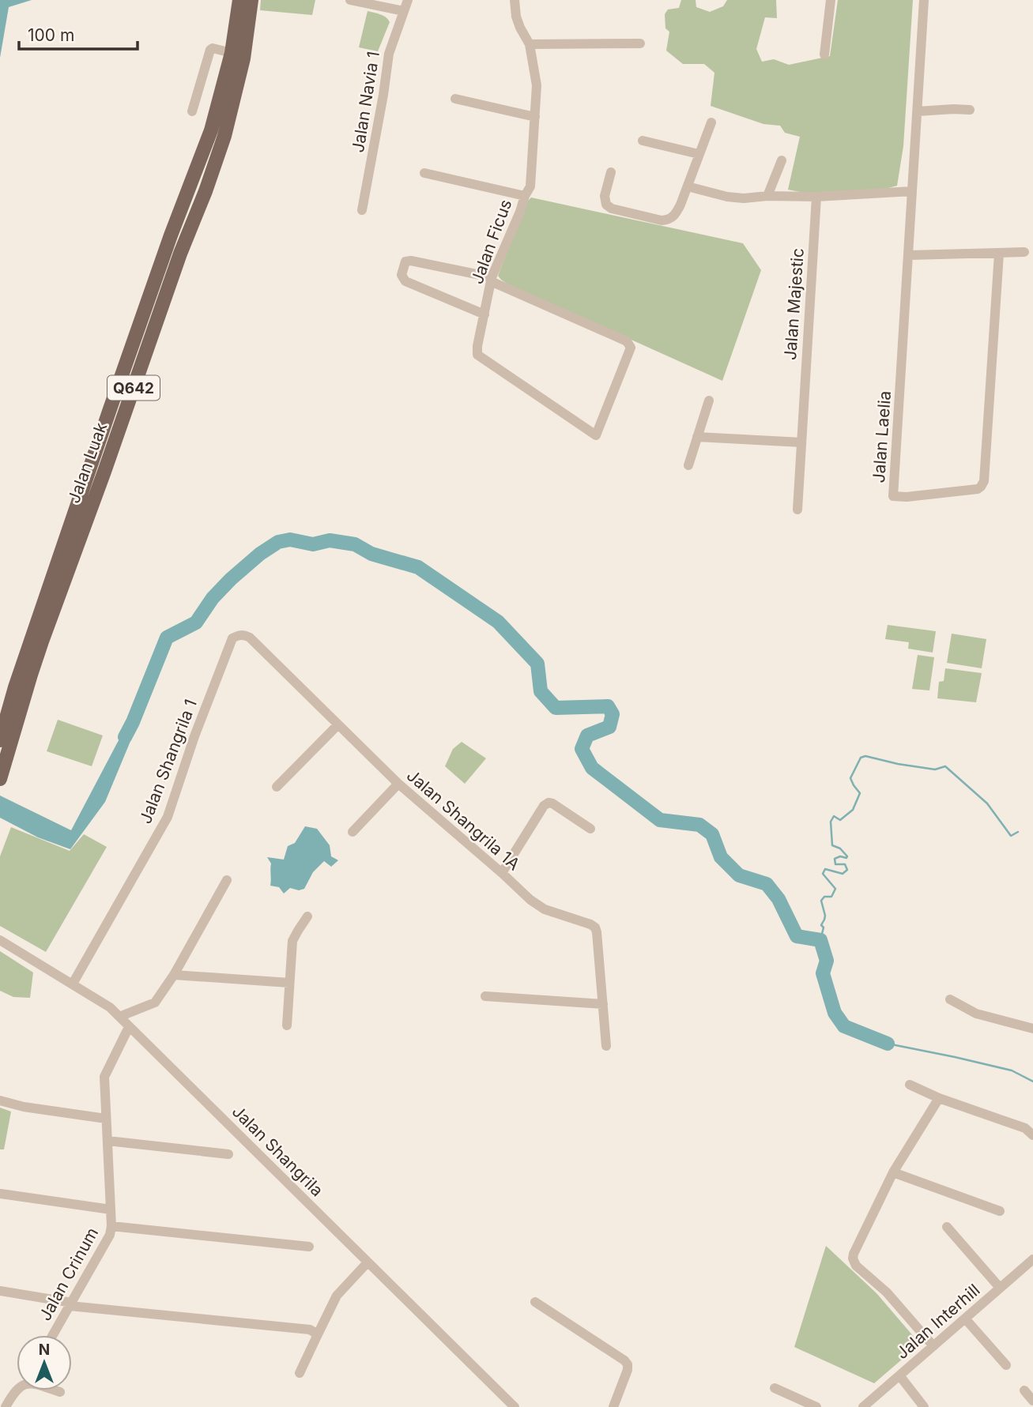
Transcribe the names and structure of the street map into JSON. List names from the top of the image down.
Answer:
{
  "streets": {
    "main road": ["Q642", "Jalan Luak"],
    "street": [
      "Jalan Navia 1",
      "Jalan Ficus",
      "Jalan Majestic",
      "Jalan Laelia",
      "Jalan Shangrila 1",
      "Jalan Shangrila 1A",
      "Jalan Shangrila",
      "Jalan Crinum",
      "Jalan Interhill"
    ]
  },
  "crossings": [
    ["Jalan Shangrila 1", "Jalan Shangrila 1A"],
    ["Jalan Shangrila 1", "Jalan Shangrila"],
    ["Jalan Shangrila", "Jalan Crinum"]
  ],
  "scale_bar": "100 m",
  "north": "top"
}
